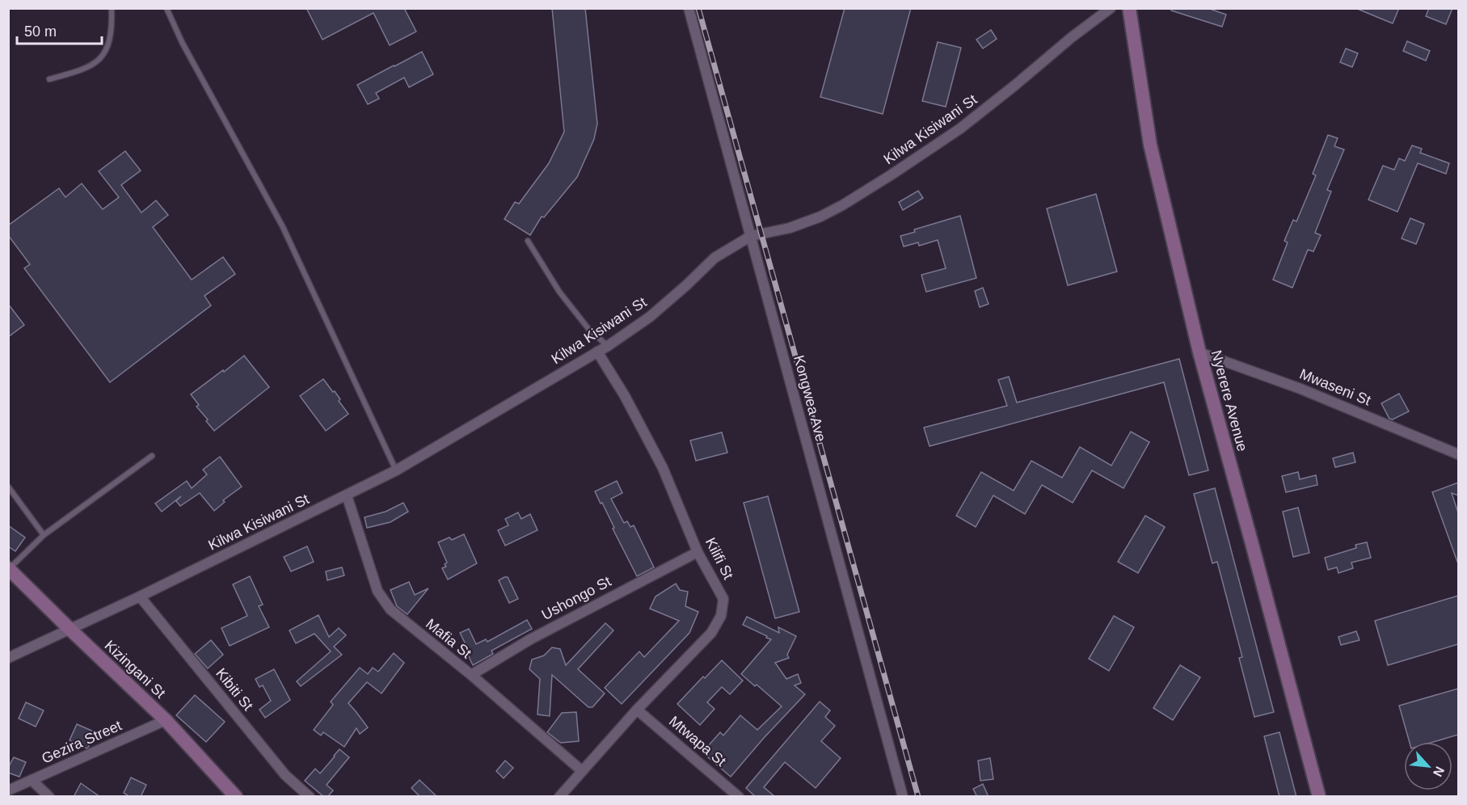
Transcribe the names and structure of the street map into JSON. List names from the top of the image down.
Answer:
{
  "streets": {
    "street": [
      "Kilwa Kisiwani St",
      "Mwaseni St",
      "Kongwea Ave",
      "Nyerere Avenue",
      "Kilifi St",
      "Ushongo St",
      "Mafia St",
      "Kizingani St",
      "Kibiti St",
      "Mtwapa St",
      "Gezira Street"
    ]
  },
  "crossings": [
    ["Kilwa Kisiwani St", "Kongwea Ave"],
    ["Kilwa Kisiwani St", "Kilifi St"],
    ["Kilwa Kisiwani St", "Mafia St"],
    ["Kilwa Kisiwani St", "Kizingani St"],
    ["Kilwa Kisiwani St", "Kibiti St"],
    ["Mwaseni St", "Nyerere Avenue"],
    ["Kilifi St", "Ushongo St"],
    ["Kilifi St", "Mafia St"],
    ["Kilifi St", "Mtwapa St"],
    ["Ushongo St", "Mafia St"],
    ["Kizingani St", "Gezira Street"]
  ],
  "scale_bar": "50 m",
  "north": "bottom right"
}
